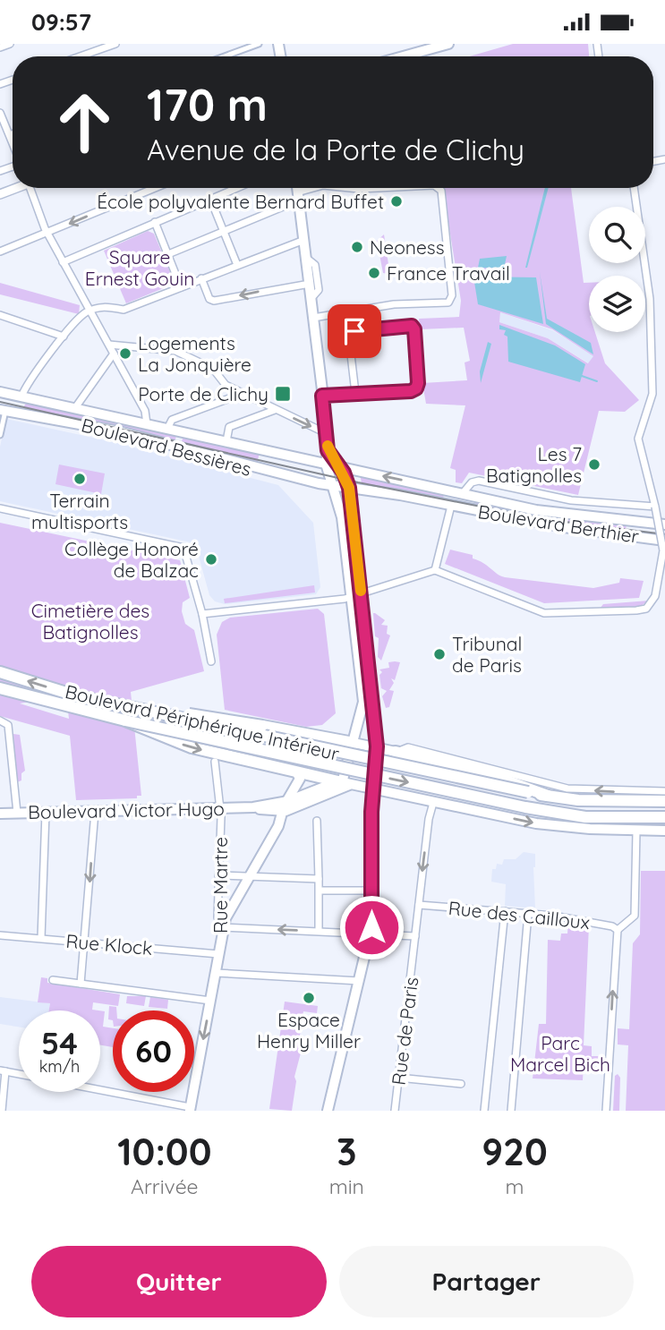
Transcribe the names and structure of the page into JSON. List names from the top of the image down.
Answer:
{
  "streets": {
    "highway": ["Boulevard Périphérique Intérieur"],
    "main road": [
      "Boulevard Bessières",
      "Boulevard Berthier",
      "Boulevard Victor Hugo",
      "Rue Martre"
    ],
    "street": ["Rue des Cailloux", "Rue Klock", "Rue de Paris"]
  },
  "crossings": [
    ["Boulevard Bessières", "Boulevard Berthier"],
    ["Boulevard Victor Hugo", "Rue Martre"],
    ["Rue Martre", "Rue Klock"],
    ["Rue des Cailloux", "Rue de Paris"]
  ],
  "parks": ["Square Ernest Gouin", "Cimetière des Batignolles", "Parc Marcel Bich"],
  "places": {
    "other": [
      "École polyvalente Bernard Buffet",
      "Neoness",
      "France Travail",
      "Logements La Jonquière",
      "Les 7 Batignolles",
      "Terrain multisports",
      "Collège Honoré de Balzac",
      "Tribunal de Paris",
      "Espace Henry Miller"
    ],
    "transit": ["Porte de Clichy"]
  },
  "page": {
    "status": "09:57",
    "turn": ["170 m", "Avenue de la Porte de Clichy"],
    "speed": "54 km/h",
    "limit": "60",
    "eta": [
      "10:00",
      "Arrivée",
      "3",
      "min",
      "920",
      "m"
    ],
    "buttons": ["Quitter", "Partager"]
  }
}
